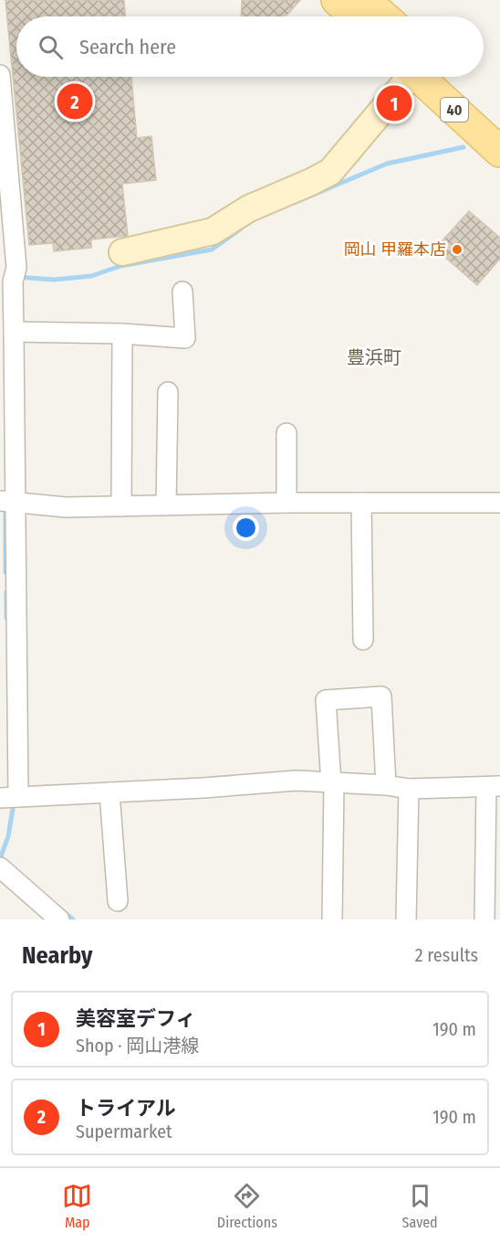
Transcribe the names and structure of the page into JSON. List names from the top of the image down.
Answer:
{
  "streets": {
    "main road": ["40"]
  },
  "districts": ["豊浜町"],
  "places": ["岡山 甲羅本店"],
  "page": {
    "search": "Search here",
    "pins": ["2", "1"],
    "heading": ["Nearby", "2 results"],
    "list": [
      {
        "mark": "1",
        "name": "美容室デフィ",
        "note": "Shop · 岡山港線",
        "value": "190 m"
      },
      {
        "mark": "2",
        "name": "トライアル",
        "note": "Supermarket",
        "value": "190 m"
      }
    ],
    "nav": ["Map", "Directions", "Saved"]
  }
}
